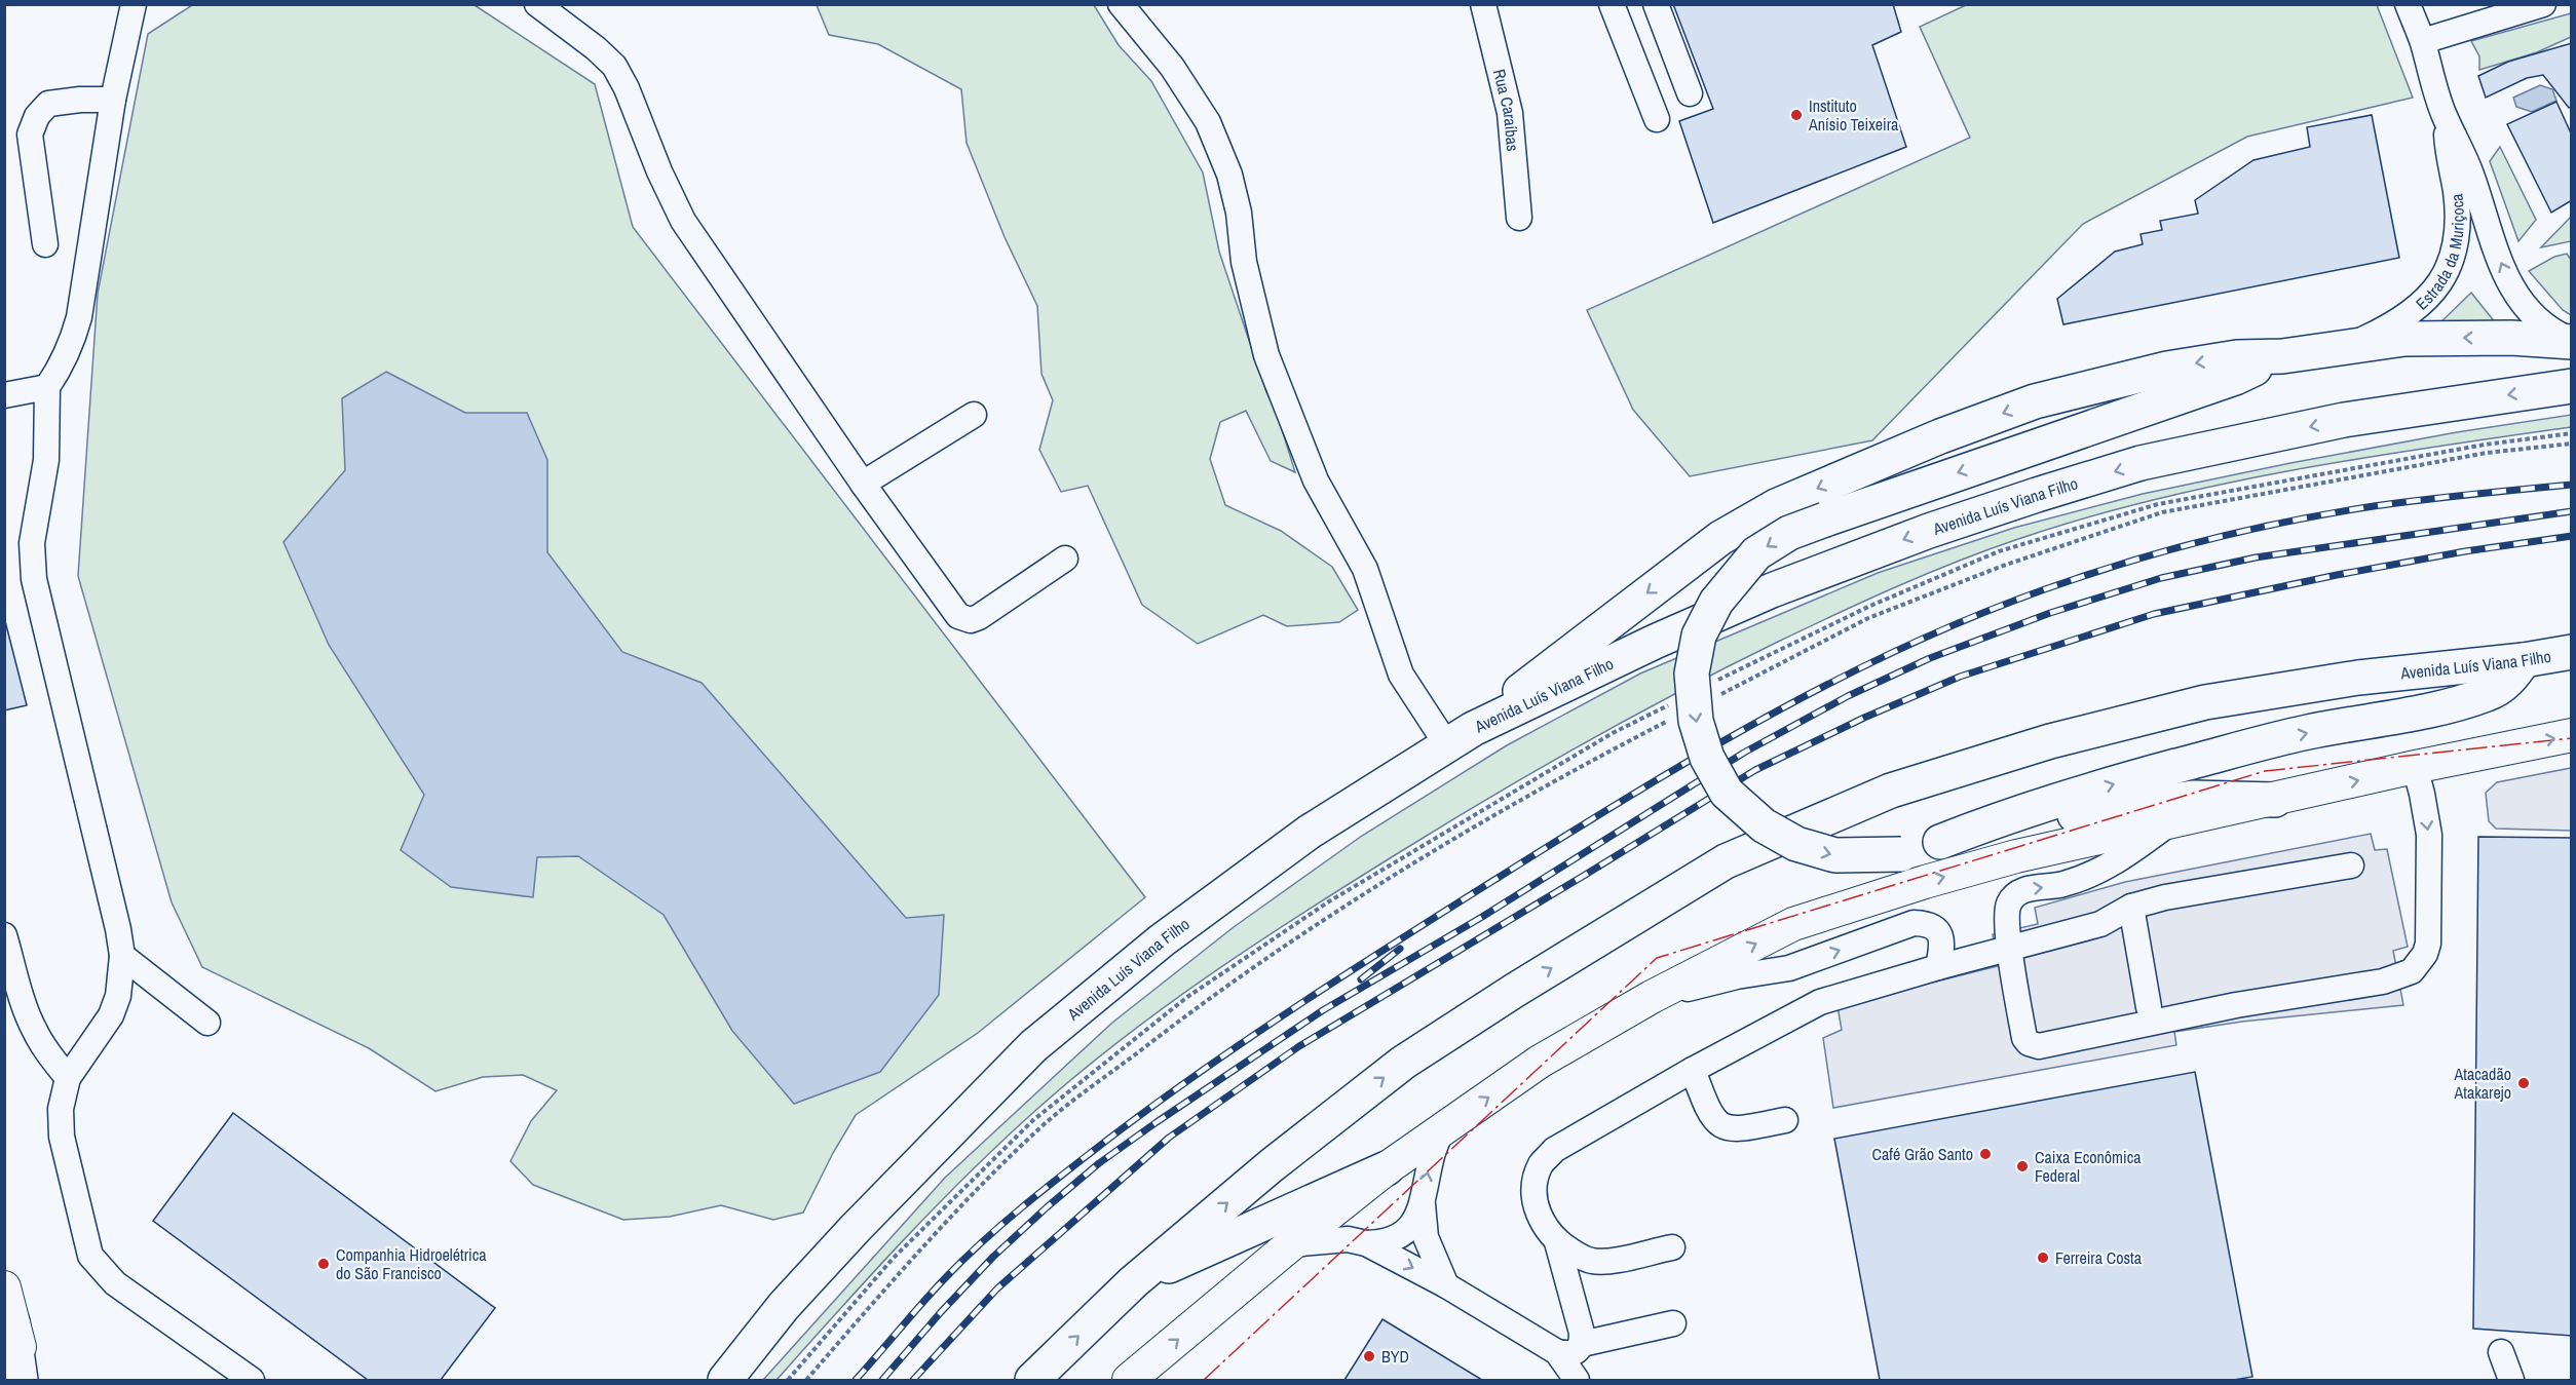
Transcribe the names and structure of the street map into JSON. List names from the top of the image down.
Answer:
{
  "streets": {
    "highway": ["Avenida Luís Viana Filho"],
    "street": ["Rua Caraíbas", "Estrada da Muriçoca"]
  },
  "one_way": ["Estrada da Muriçoca"],
  "places": [
    "Instituto Anísio Teixeira",
    "Atacadão Atakarejo",
    "Café Grão Santo",
    "Caixa Econômica Federal",
    "Ferreira Costa",
    "Companhia Hidroelétrica do São Francisco",
    "BYD"
  ]
}
